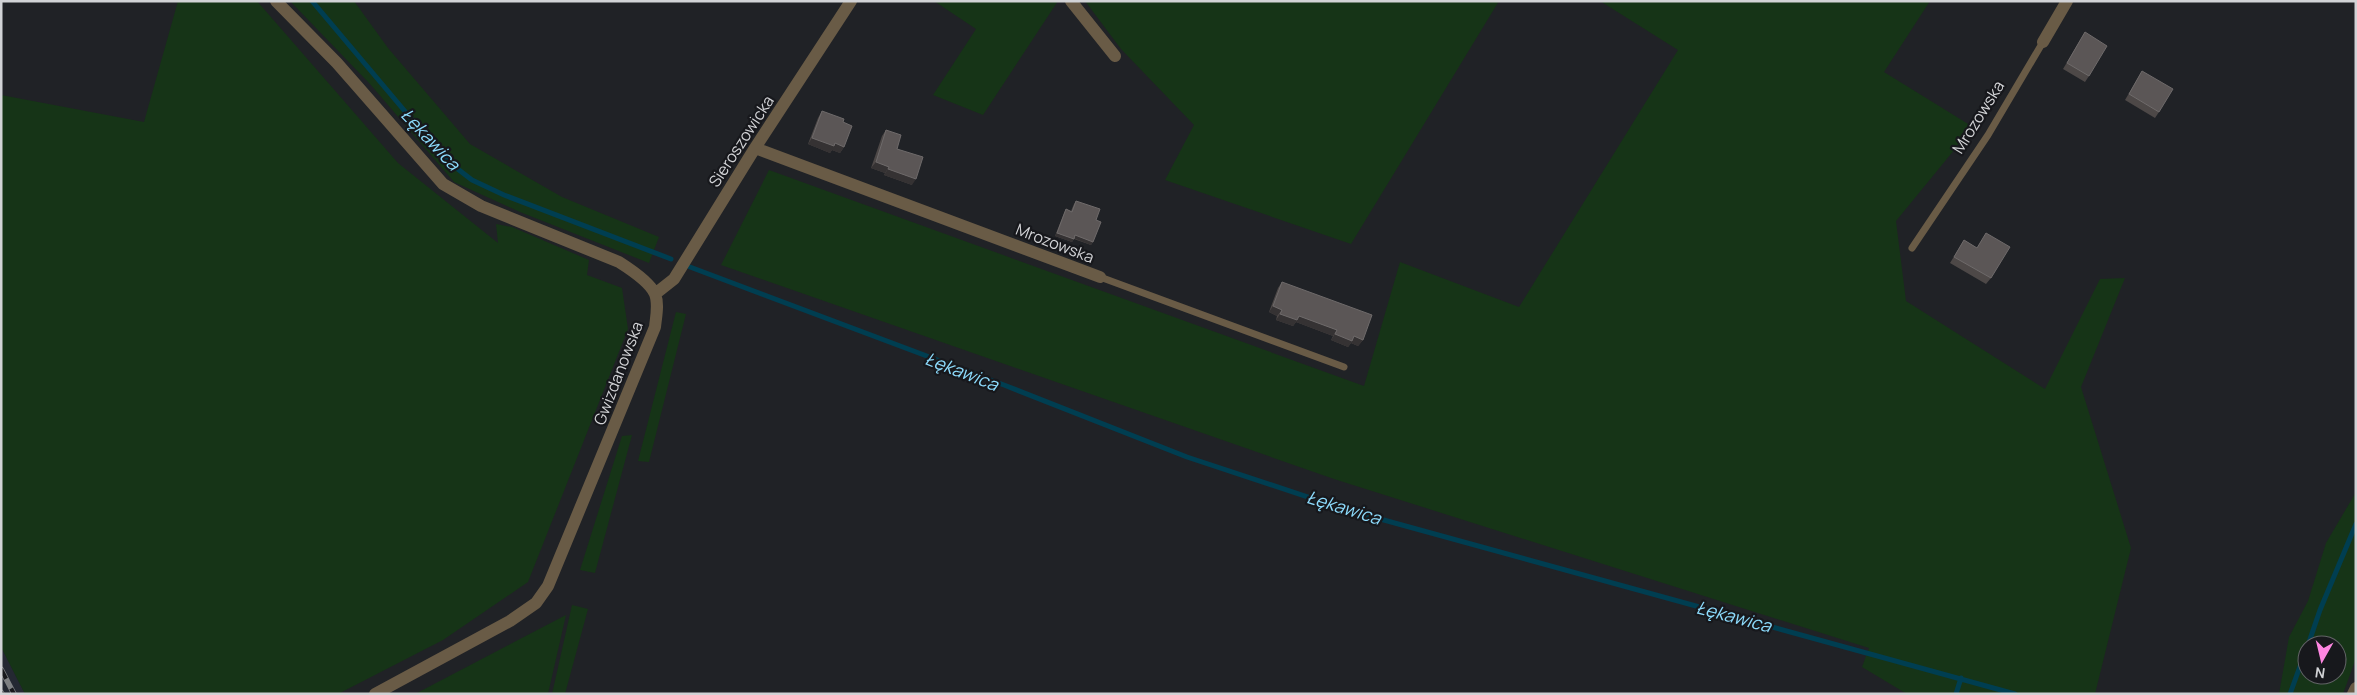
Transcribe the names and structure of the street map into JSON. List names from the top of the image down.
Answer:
{
  "streets": {
    "street": ["Mrozowska", "Sieroszowicka", "Gwizdanowska"]
  },
  "crossings": [
    ["Mrozowska", "Sieroszowicka"],
    ["Sieroszowicka", "Gwizdanowska"]
  ],
  "water": ["Łękawica"],
  "north": "bottom"
}
